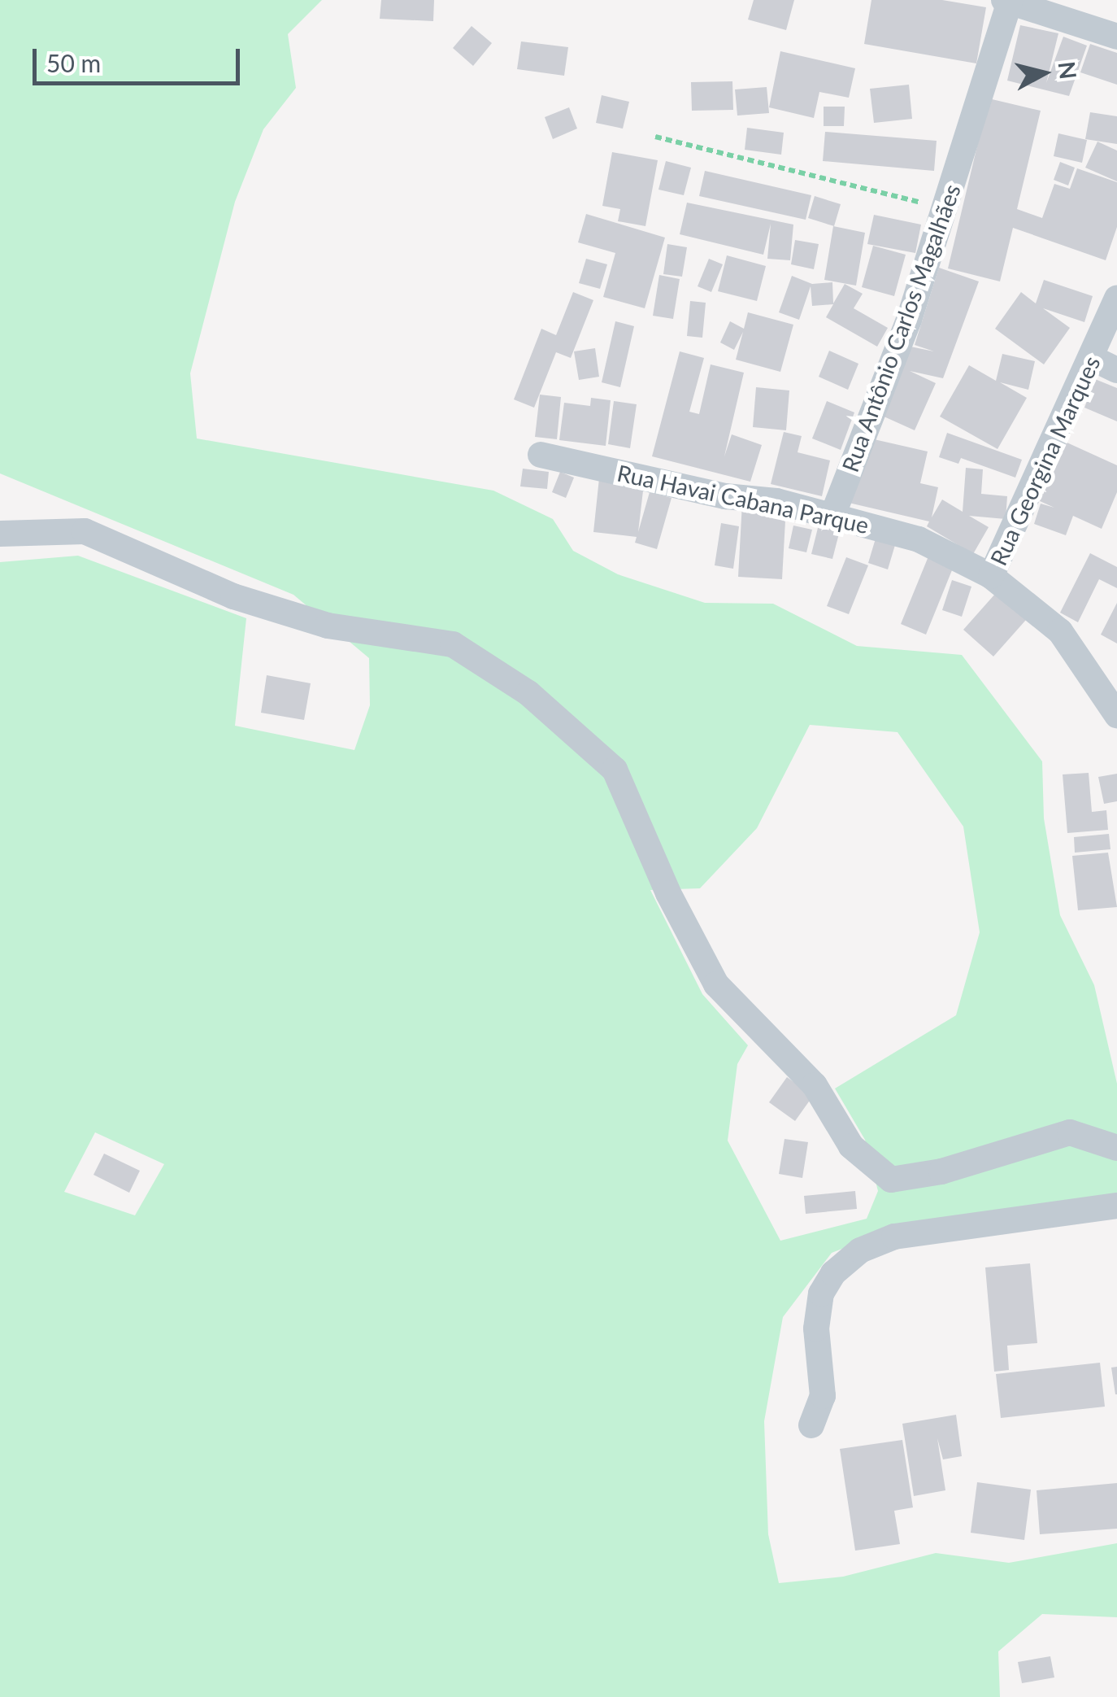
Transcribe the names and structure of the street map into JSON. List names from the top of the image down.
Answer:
{
  "streets": {
    "street": ["Rua Antônio Carlos Magalhães", "Rua Georgina Marques", "Rua Havai Cabana Parque"]
  },
  "crossings": [
    ["Rua Antônio Carlos Magalhães", "Rua Havai Cabana Parque"],
    ["Rua Georgina Marques", "Rua Havai Cabana Parque"]
  ],
  "scale_bar": "50 m",
  "north": "right"
}
